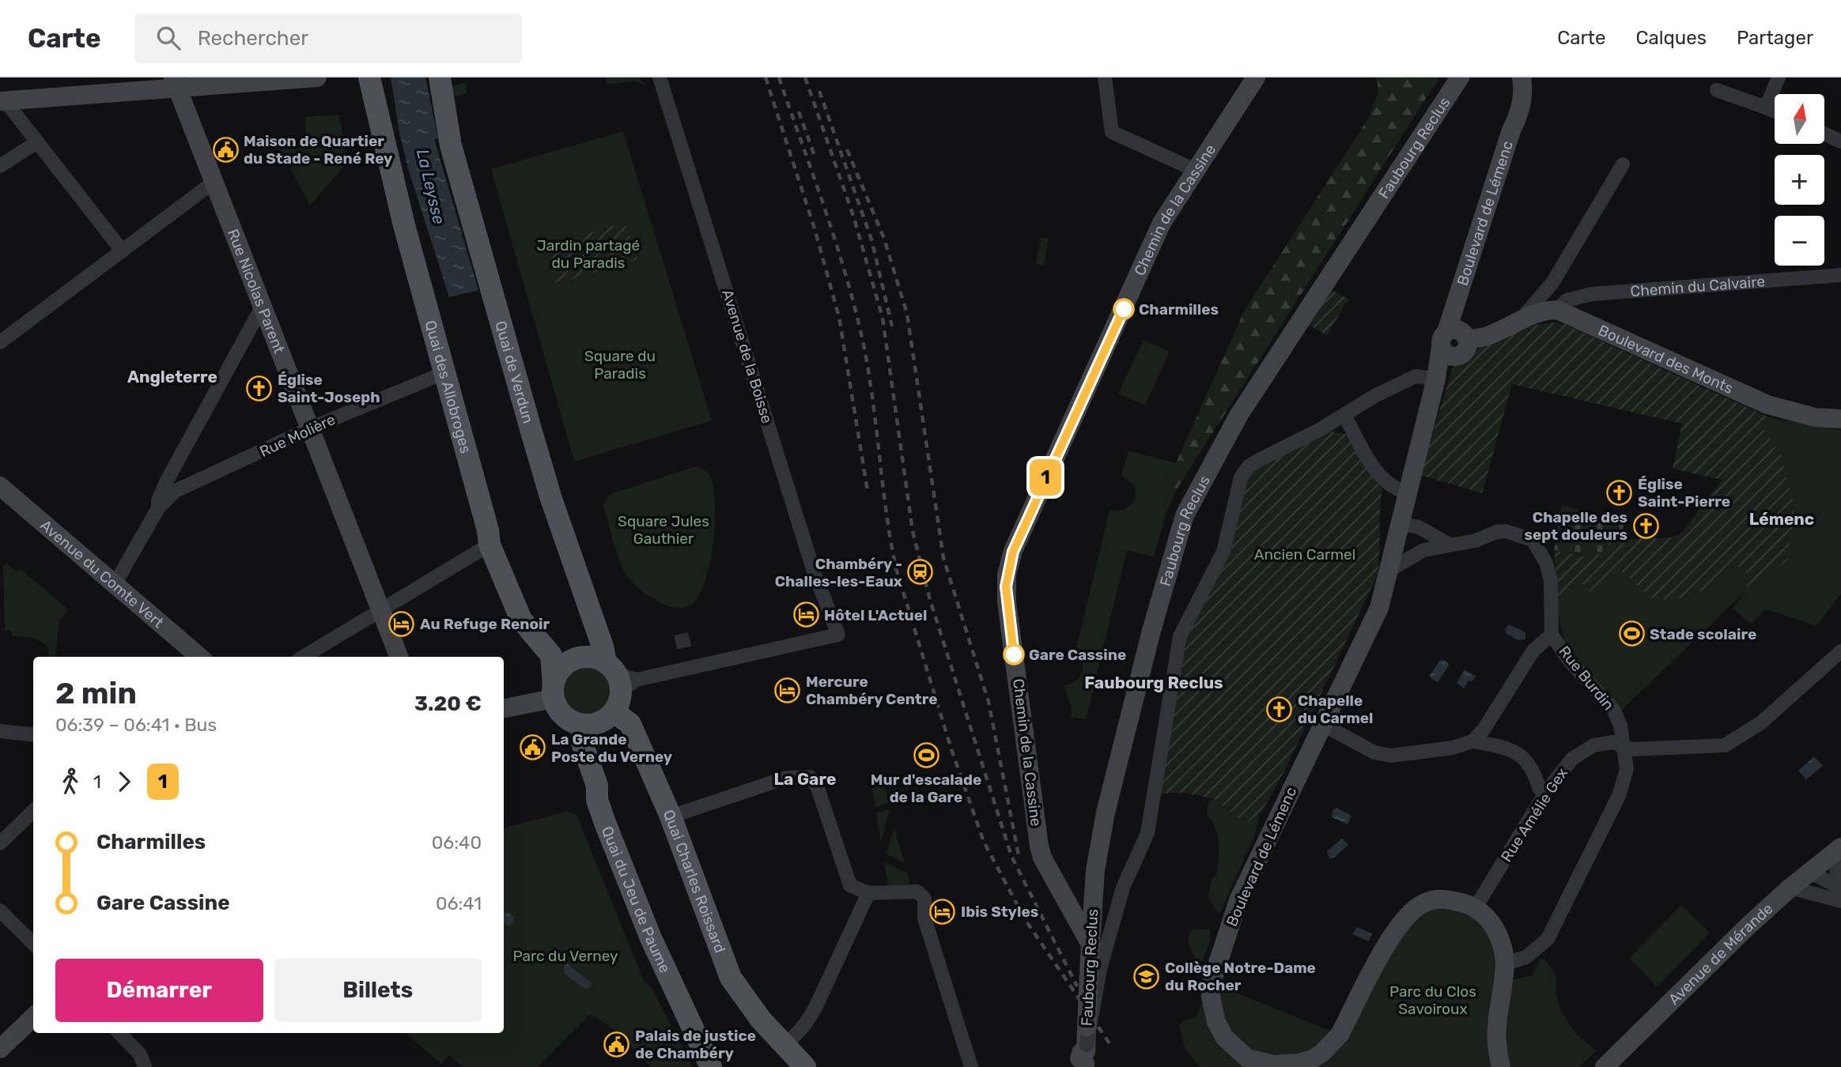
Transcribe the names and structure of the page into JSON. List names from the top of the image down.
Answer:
{
  "streets": {
    "main road": [
      "Faubourg Reclus",
      "Chemin de la Cassine",
      "Boulevard de Lémenc",
      "Rue Nicolas Parent",
      "Boulevard des Monts",
      "Quai de Verdun",
      "Quai des Allobroges",
      "Avenue du Comte Vert",
      "Quai Charles Roissard",
      "Quai du Jeu de Paume",
      "Avenue de Mérande"
    ],
    "street": [
      "Chemin du Calvaire",
      "Avenue de la Boisse",
      "Rue Molière",
      "Rue Burdin",
      "Rue Amélie Gex"
    ]
  },
  "crossings": [
    ["Faubourg Reclus", "Chemin de la Cassine"],
    ["Boulevard de Lémenc", "Rue Burdin"],
    ["Boulevard de Lémenc", "Rue Amélie Gex"],
    ["Chemin du Calvaire", "Boulevard des Monts"],
    ["Rue Nicolas Parent", "Rue Molière"],
    ["Quai de Verdun", "Quai des Allobroges"],
    ["Quai de Verdun", "Quai Charles Roissard"],
    ["Quai de Verdun", "Quai du Jeu de Paume"],
    ["Quai des Allobroges", "Rue Molière"],
    ["Quai des Allobroges", "Quai Charles Roissard"],
    ["Quai des Allobroges", "Quai du Jeu de Paume"],
    ["Rue Burdin", "Rue Amélie Gex"],
    ["Quai Charles Roissard", "Quai du Jeu de Paume"]
  ],
  "districts": [
    "Angleterre",
    "Lémenc",
    "Faubourg Reclus",
    "La Gare"
  ],
  "water": ["La Leysse"],
  "parks": [
    "Jardin partagé du Paradis",
    "Square du Paradis",
    "Square Jules Gauthier",
    "Ancien Carmel",
    "Parc du Verney",
    "Parc du Clos Savoiroux"
  ],
  "places": {
    "public building": ["Maison de Quartier du Stade - René Rey", "La Grande Poste du Verney", "Palais de justice de Chambéry"],
    "other": ["Charmilles", "Gare Cassine"],
    "church": [
      "Église Saint-Joseph",
      "Église Saint-Pierre",
      "Chapelle des sept douleurs",
      "Chapelle du Carmel"
    ],
    "station": ["Chambéry - Challes-les-Eaux"],
    "hotel": [
      "Hôtel L'Actuel",
      "Au Refuge Renoir",
      "Mercure Chambéry Centre",
      "Ibis Styles"
    ],
    "sports": ["Stade scolaire", "Mur d'escalade de la Gare"],
    "school or university": ["Collège Notre-Dame du Rocher"]
  },
  "lines": ["bus line 1"],
  "north": "top",
  "page": {
    "header": "Carte",
    "search": "Rechercher",
    "nav": ["Carte", "Calques", "Partager"],
    "on_map": "1",
    "map_buttons": ["+", "−"],
    "heading": ["2 min", "06:39 – 06:41 · Bus", "3.20 €"],
    "legs": ["1", "1"],
    "list": [
      {
        "name": "Charmilles",
        "value": "06:40"
      },
      {
        "name": "Gare Cassine",
        "value": "06:41"
      }
    ],
    "buttons": ["Démarrer", "Billets"]
  }
}
